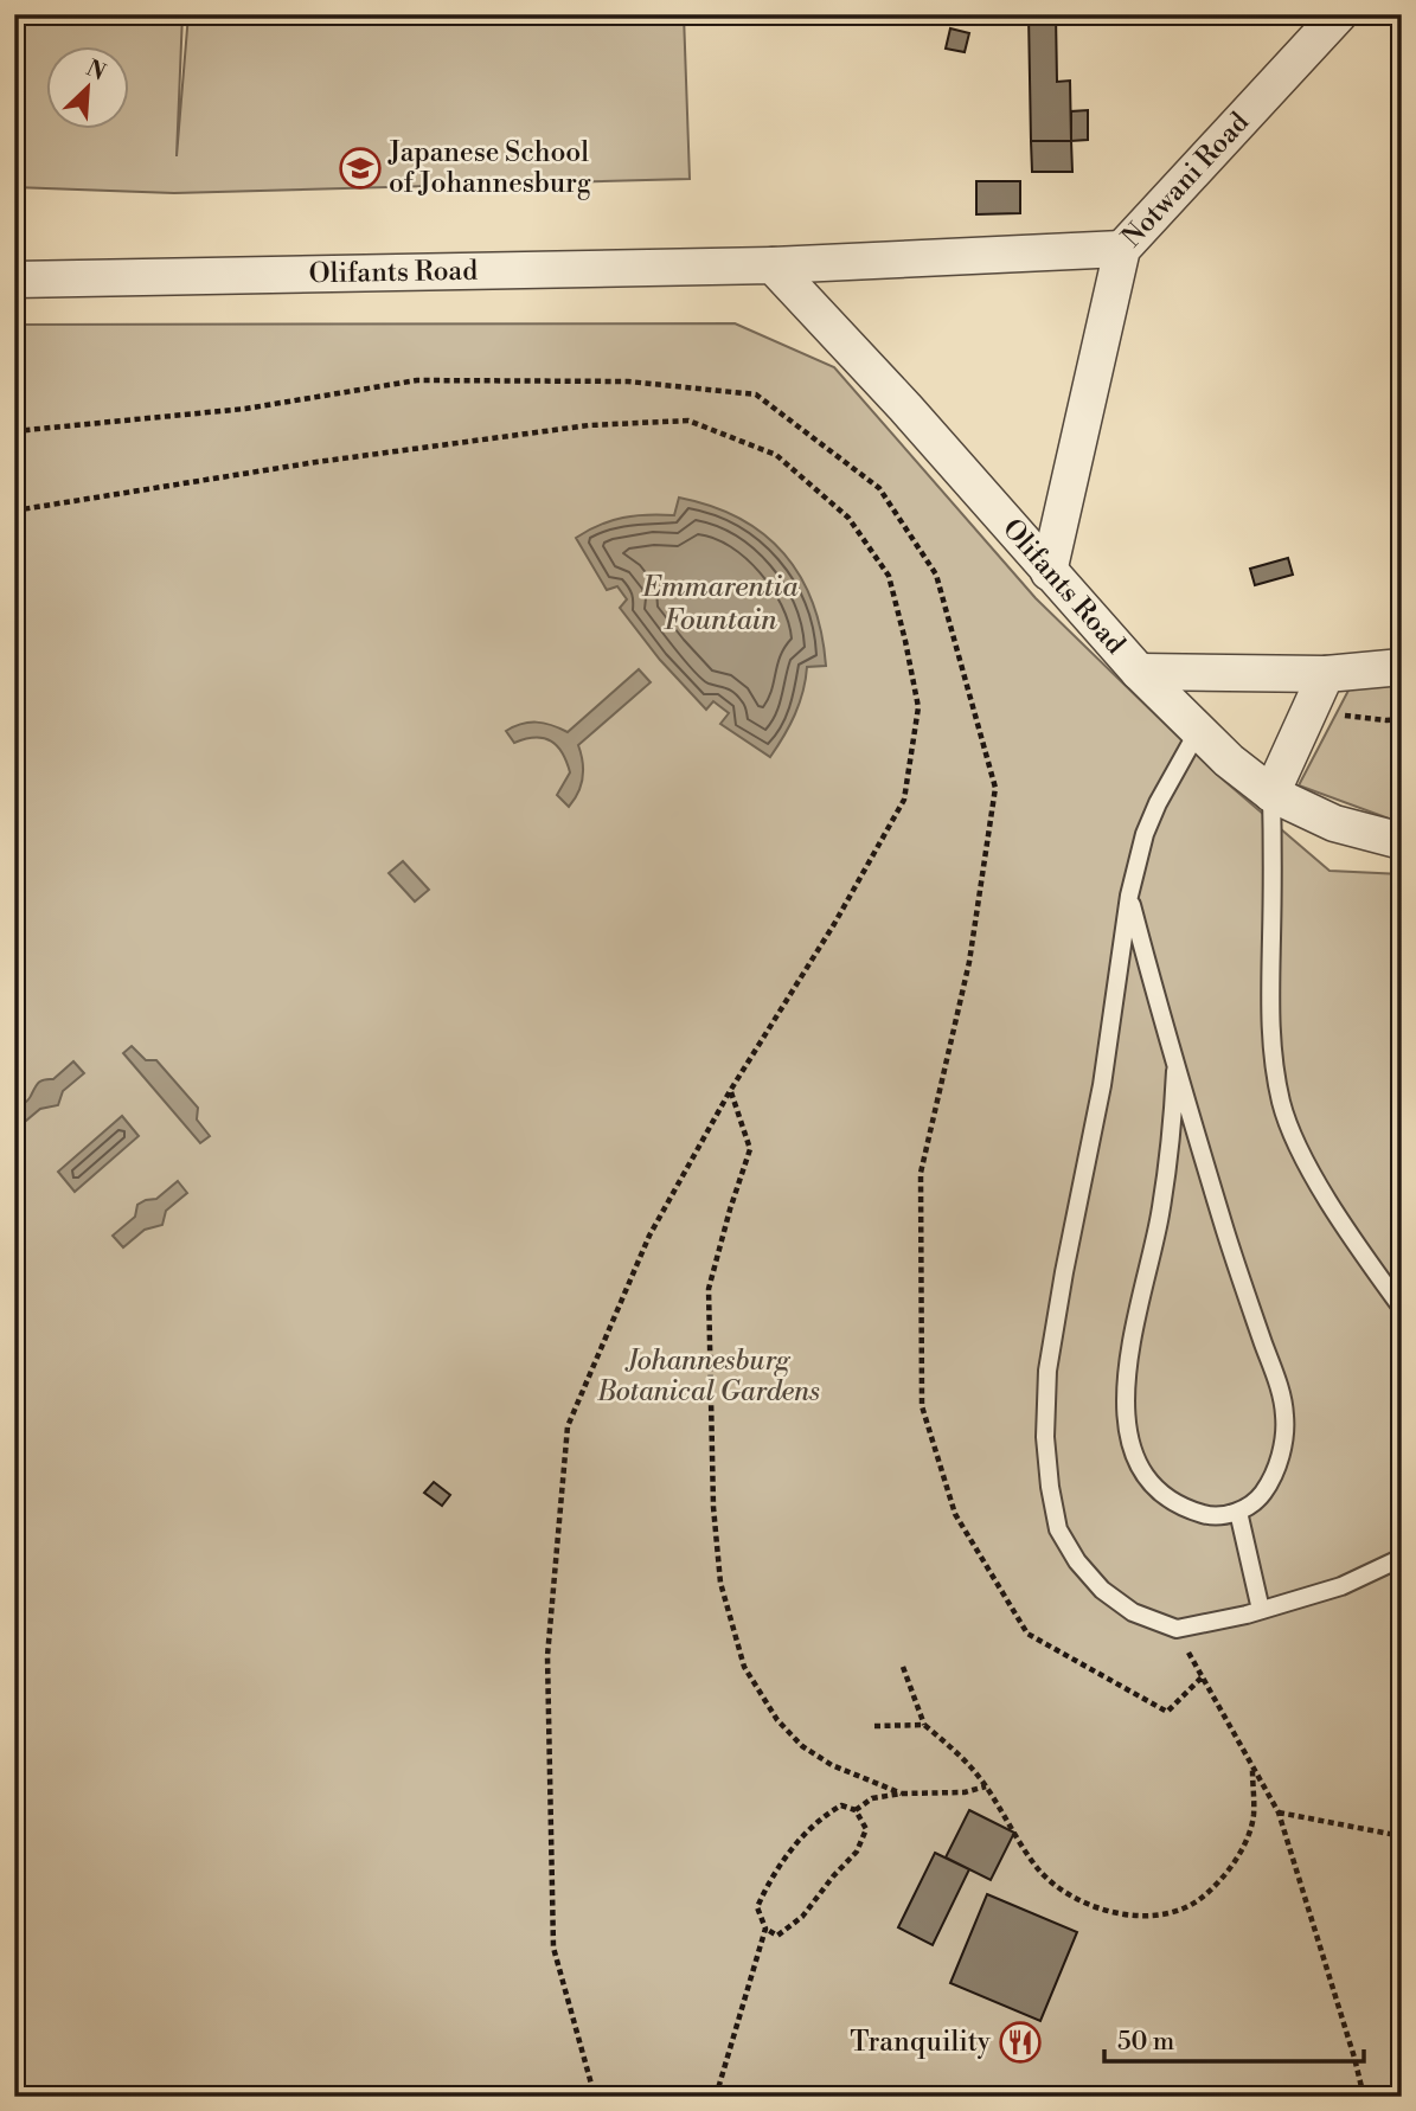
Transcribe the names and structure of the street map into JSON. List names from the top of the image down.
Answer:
{
  "streets": {
    "street": ["Notwani Road", "Olifants Road"]
  },
  "crossings": [
    ["Notwani Road", "Olifants Road"]
  ],
  "water": ["Emmarentia Fountain"],
  "parks": ["Johannesburg Botanical Gardens"],
  "places": {
    "school or university": ["Japanese School of Johannesburg"],
    "restaurant": ["Tranquility"]
  },
  "scale_bar": "50 m",
  "north": "top right"
}
